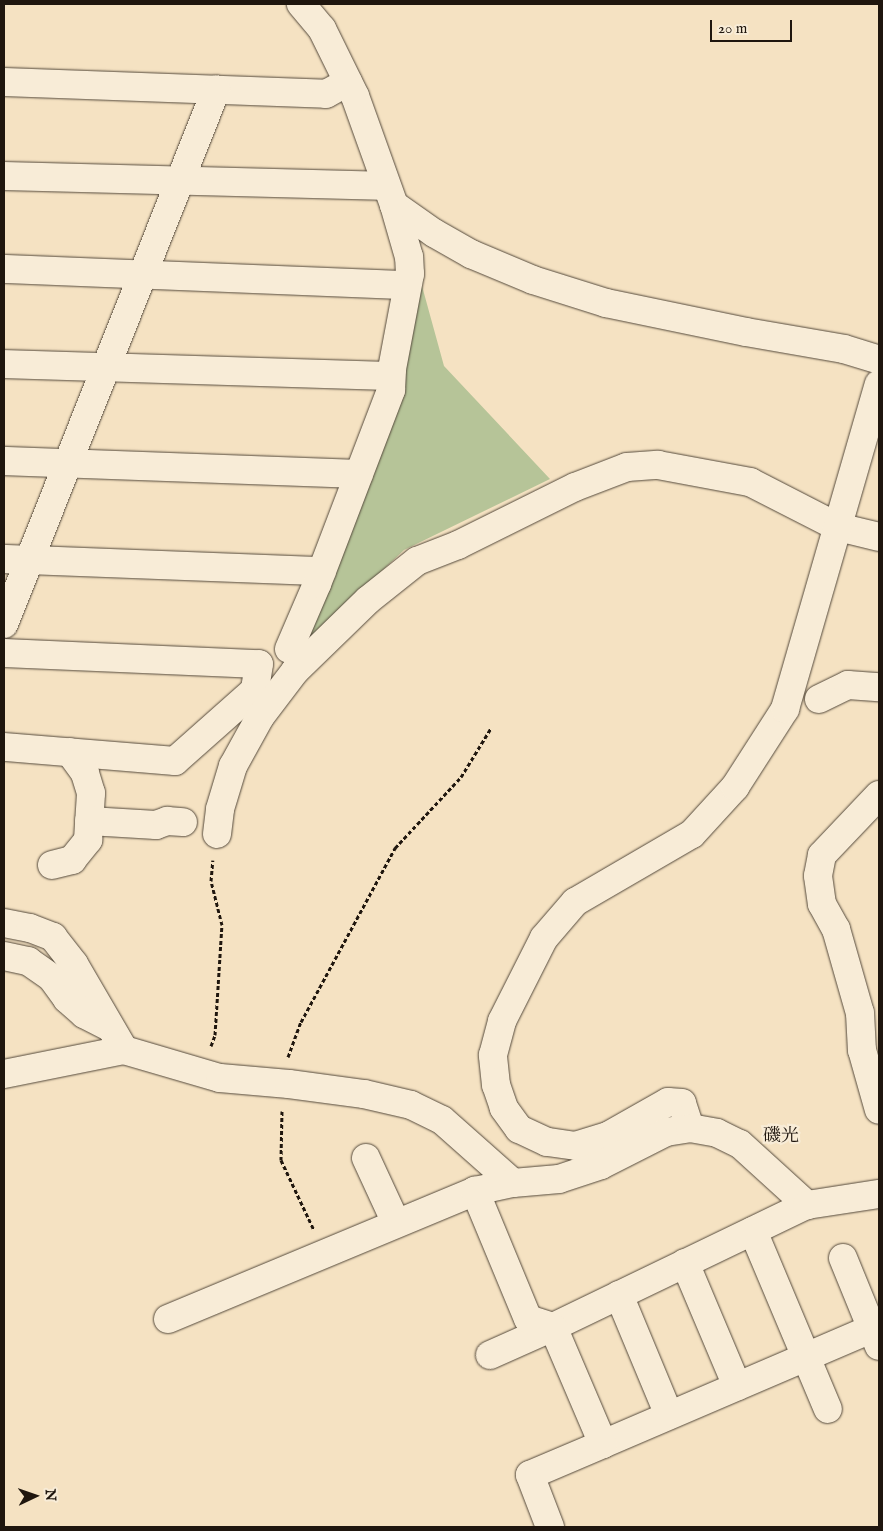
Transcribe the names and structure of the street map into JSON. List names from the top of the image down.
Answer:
{
  "districts": ["磯光"],
  "scale_bar": "20 m",
  "north": "right"
}
